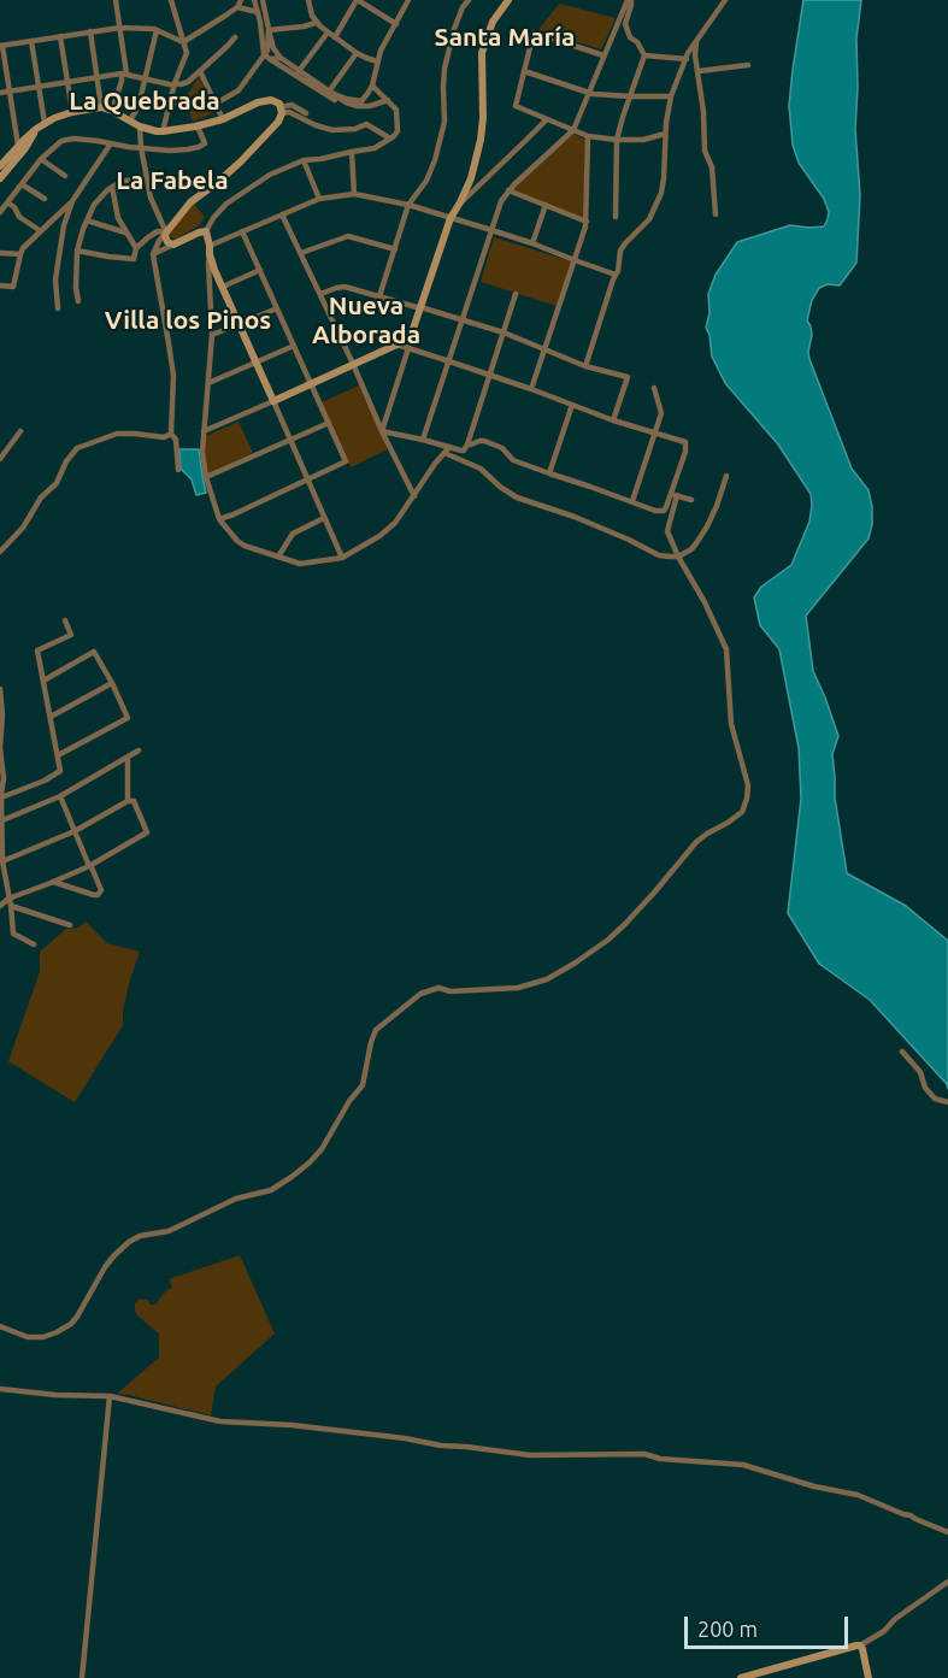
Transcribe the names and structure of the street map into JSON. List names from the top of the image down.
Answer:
{
  "districts": [
    "Santa María",
    "La Quebrada",
    "La Fabela",
    "Nueva Alborada",
    "Villa los Pinos"
  ],
  "scale_bar": "200 m"
}
